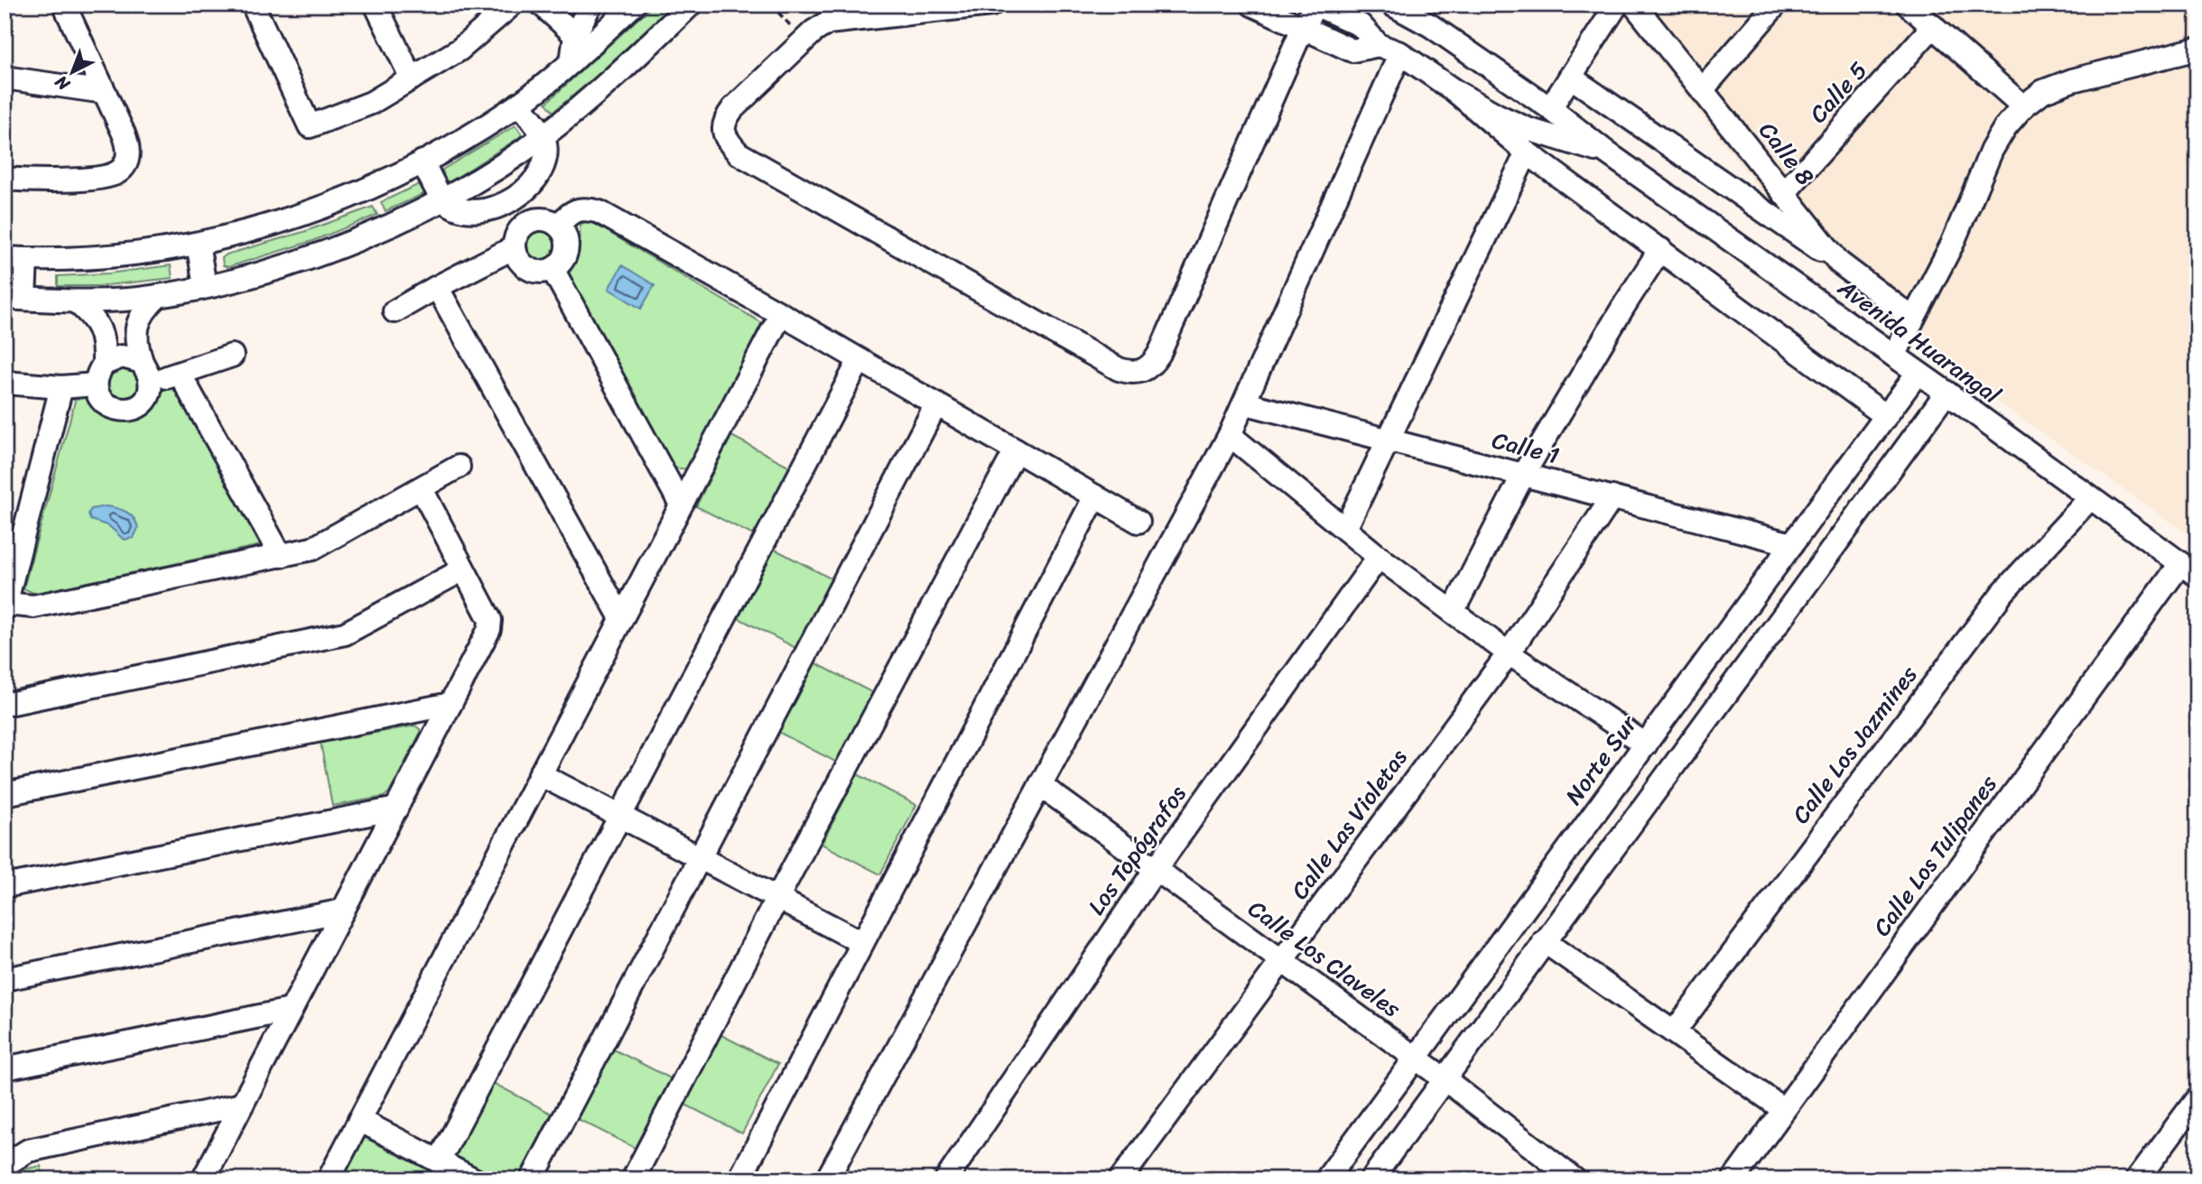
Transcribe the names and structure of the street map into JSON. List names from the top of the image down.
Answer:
{
  "streets": {
    "street": [
      "Calle 5",
      "Calle 8",
      "Avenida Huarangal",
      "Calle 1",
      "Calle Los Jazmines",
      "Norte Sur",
      "Calle Las Violetas",
      "Los Topógrafos",
      "Calle Los Tulipanes",
      "Calle Los Claveles"
    ]
  },
  "crossings": [
    ["Calle 5", "Calle 8"],
    ["Avenida Huarangal", "Calle Los Jazmines"],
    ["Avenida Huarangal", "Norte Sur"],
    ["Avenida Huarangal", "Calle Los Tulipanes"],
    ["Calle 1", "Norte Sur"],
    ["Calle 1", "Calle Las Violetas"],
    ["Norte Sur", "Calle Los Claveles"],
    ["Calle Las Violetas", "Calle Los Claveles"],
    ["Los Topógrafos", "Calle Los Claveles"]
  ],
  "north": "bottom left"
}
